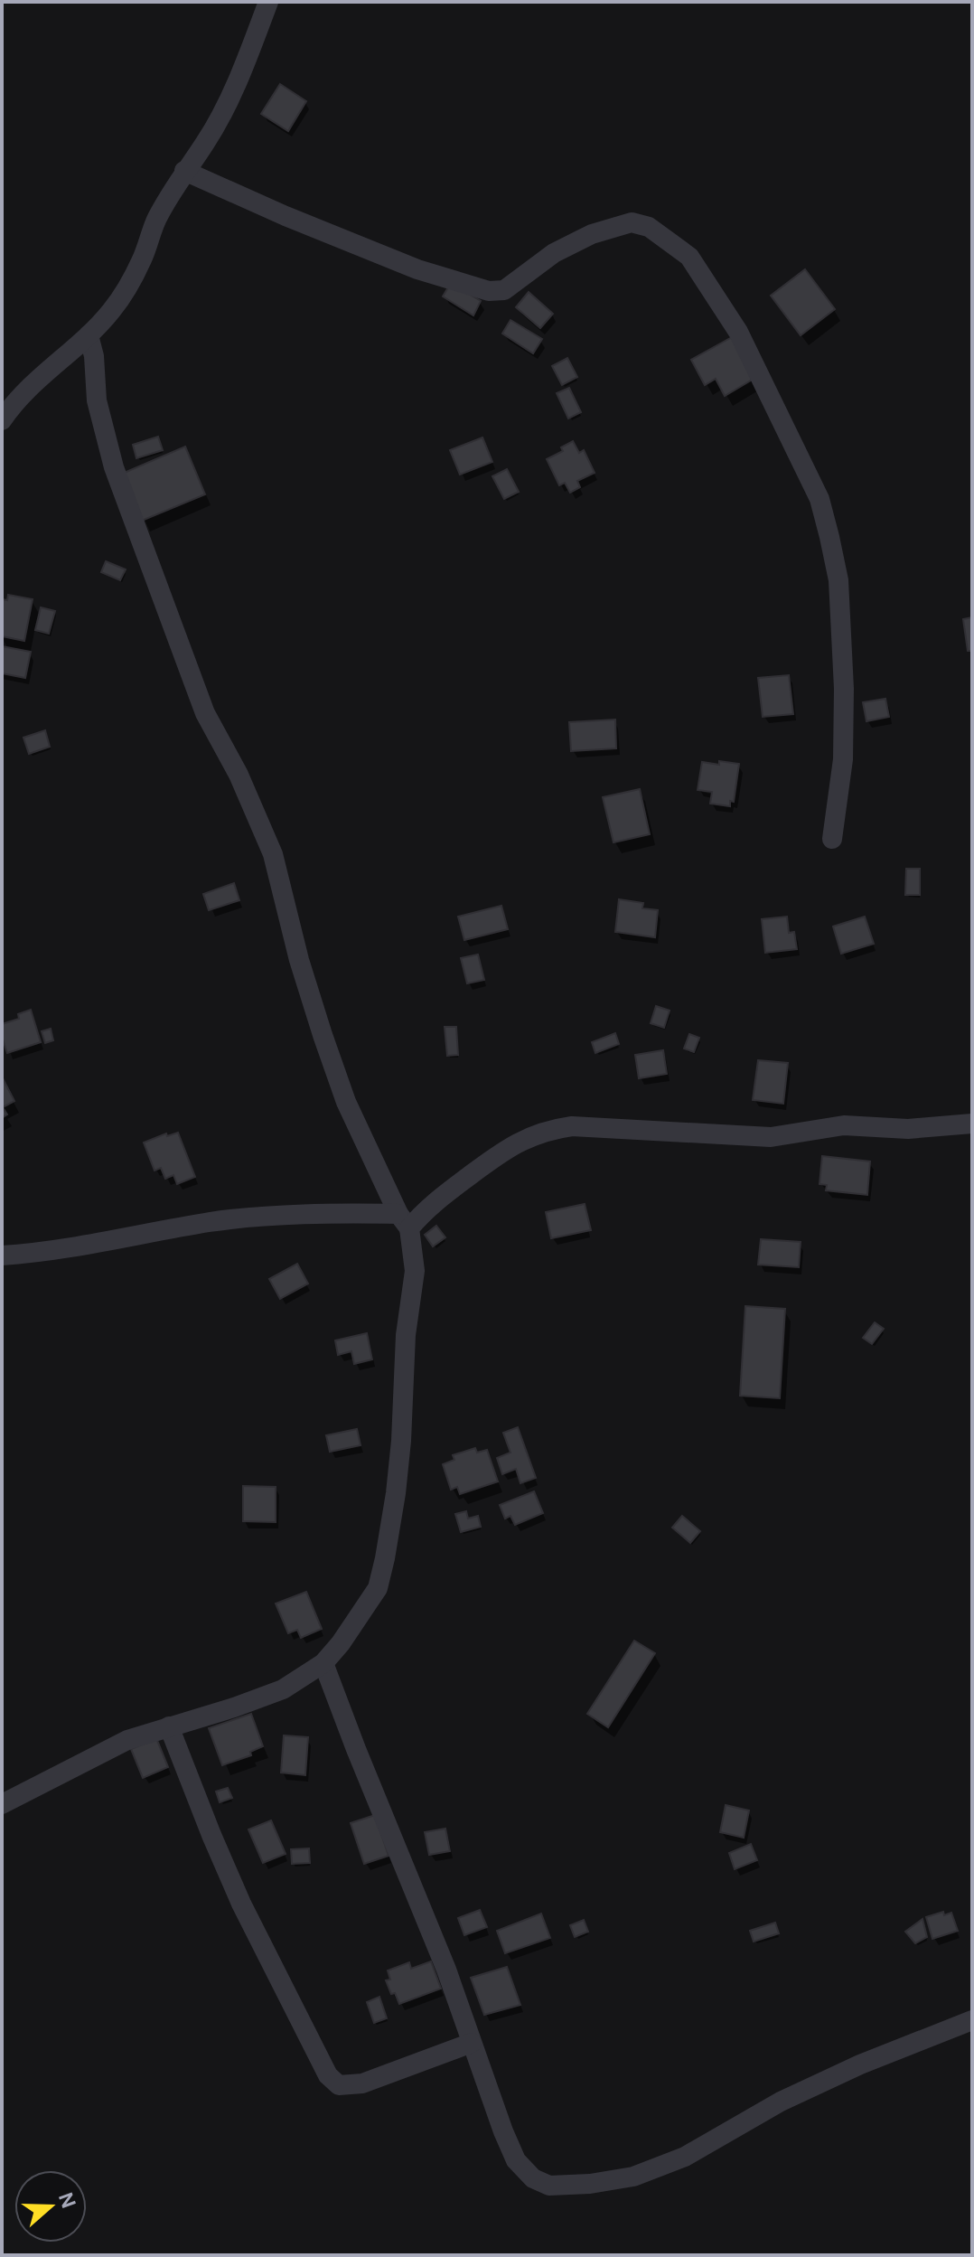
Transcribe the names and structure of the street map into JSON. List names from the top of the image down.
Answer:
{
  "north": "right"
}
